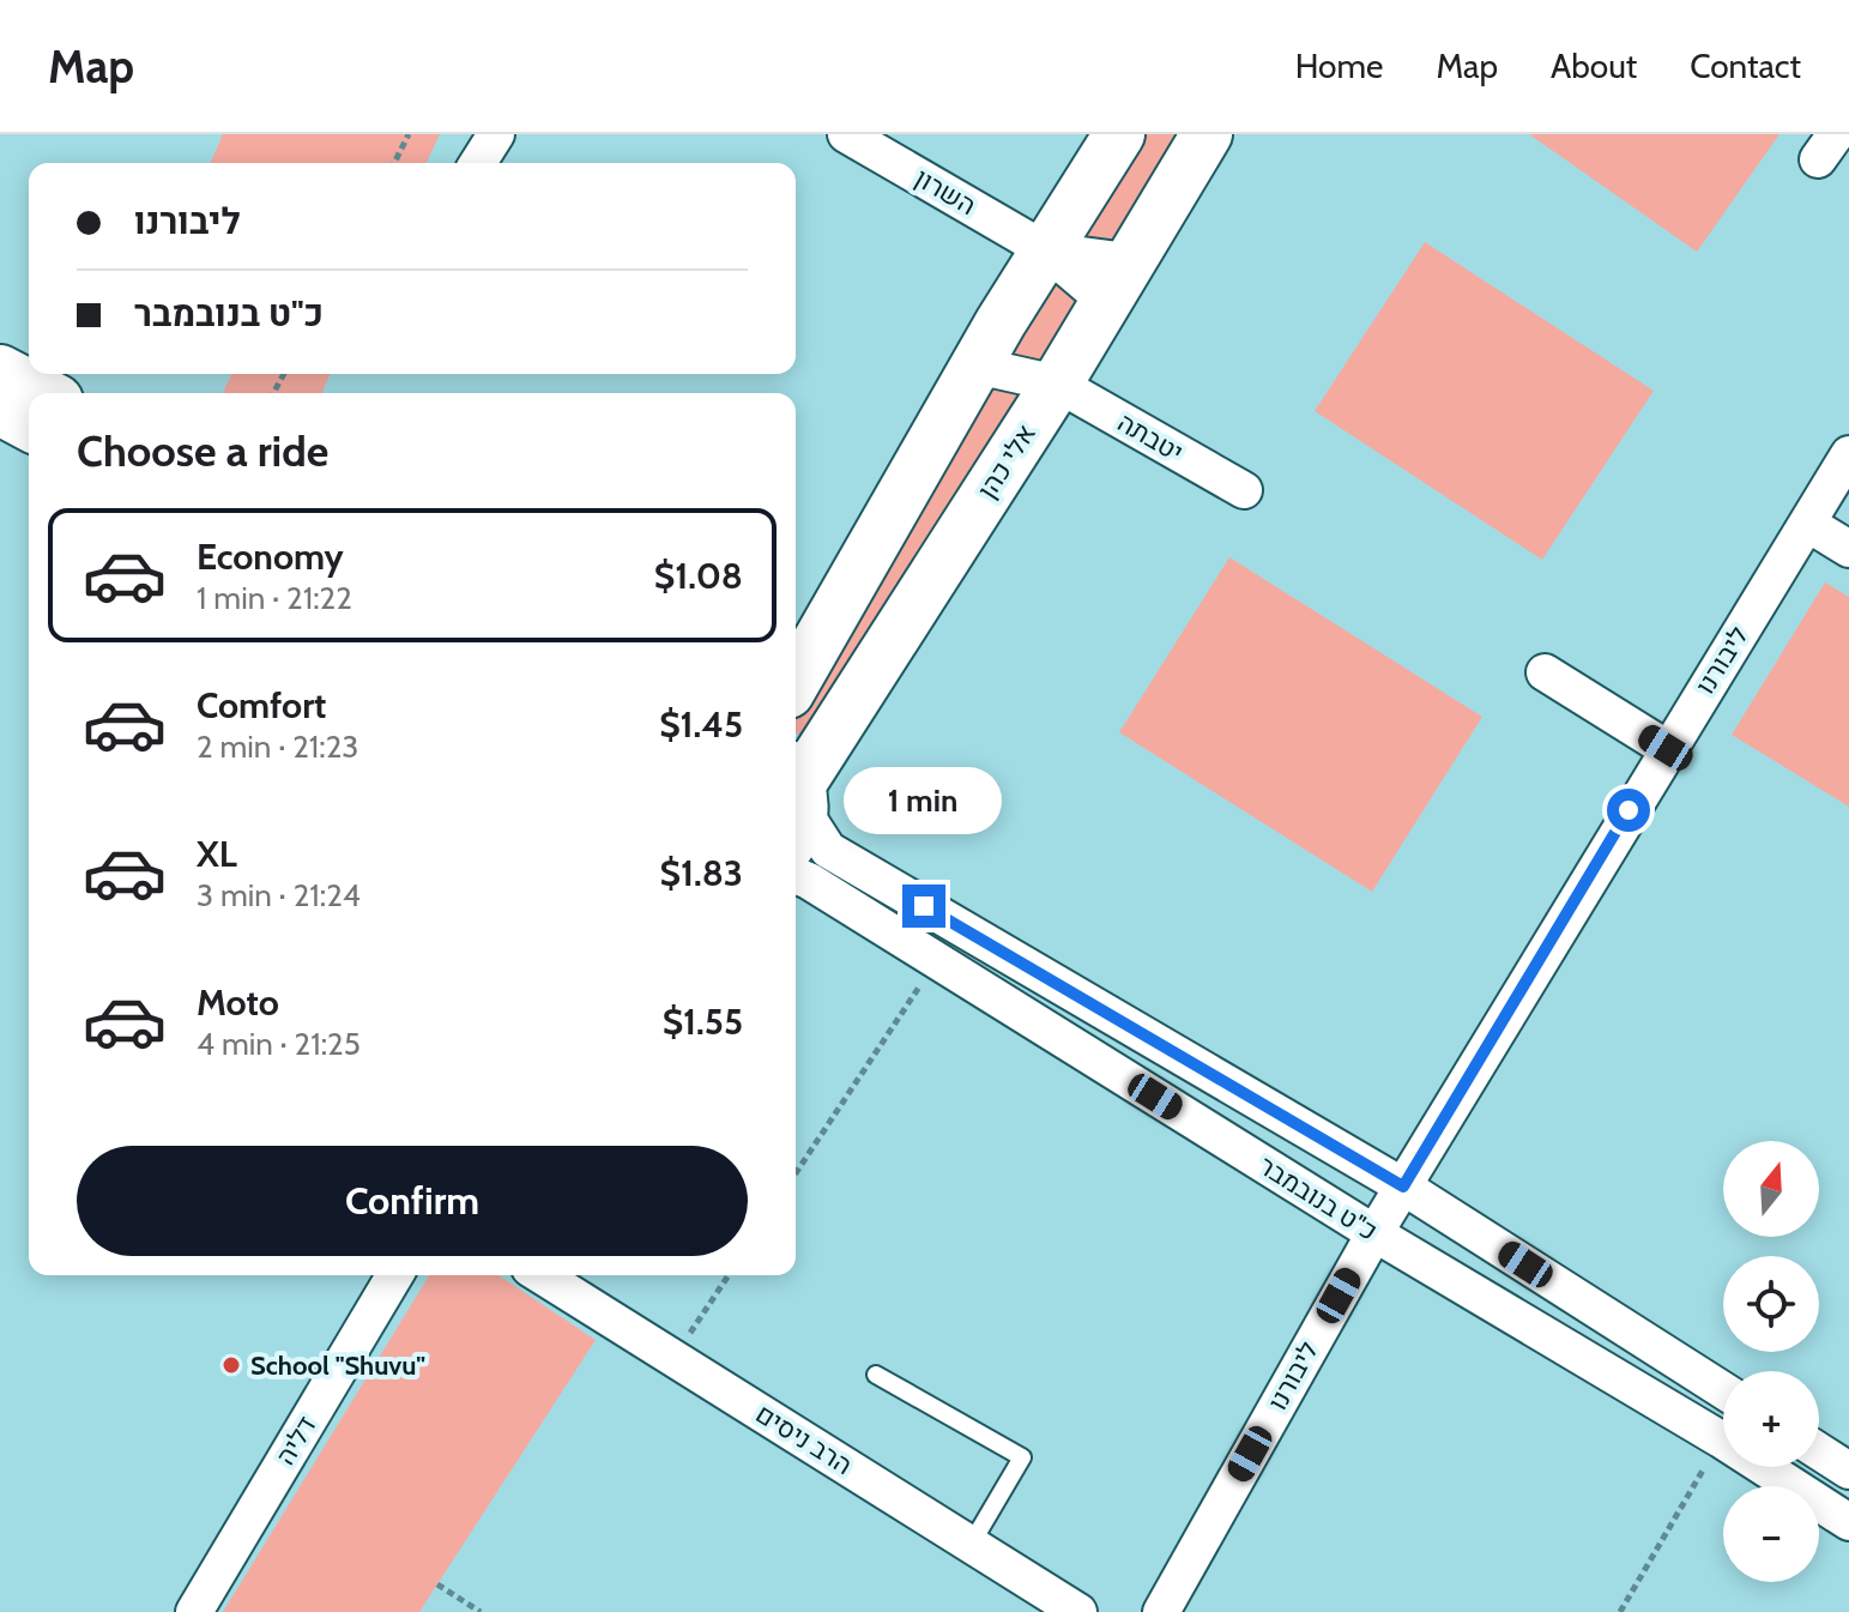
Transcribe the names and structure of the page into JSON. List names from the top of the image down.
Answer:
{
  "streets": {
    "street": [
      "השרון",
      "יטבתה",
      "אלי כהן",
      "ליבורנו",
      "כ\"ט בנובמבר",
      "הרב ניסים",
      "דליה"
    ]
  },
  "crossings": [
    ["השרון", "אלי כהן"],
    ["יטבתה", "אלי כהן"],
    ["אלי כהן", "כ\"ט בנובמבר"],
    ["ליבורנו", "כ\"ט בנובמבר"]
  ],
  "places": ["School \"Shuvu\""],
  "north": "top",
  "page": {
    "header": "Map",
    "nav": [
      "Home",
      "Map",
      "About",
      "Contact"
    ],
    "banner": ["ליבורנו", "כ\"ט בנובמבר"],
    "heading": "Choose a ride",
    "list": [
      {
        "name": "Economy",
        "note": "1 min · 21:22",
        "value": "$1.08"
      },
      {
        "name": "Comfort",
        "note": "2 min · 21:23",
        "value": "$1.45"
      },
      {
        "name": "XL",
        "note": "3 min · 21:24",
        "value": "$1.83"
      },
      {
        "name": "Moto",
        "note": "4 min · 21:25",
        "value": "$1.55"
      }
    ],
    "bubble": "1 min",
    "buttons": "Confirm",
    "map_buttons": ["+", "−"]
  }
}
